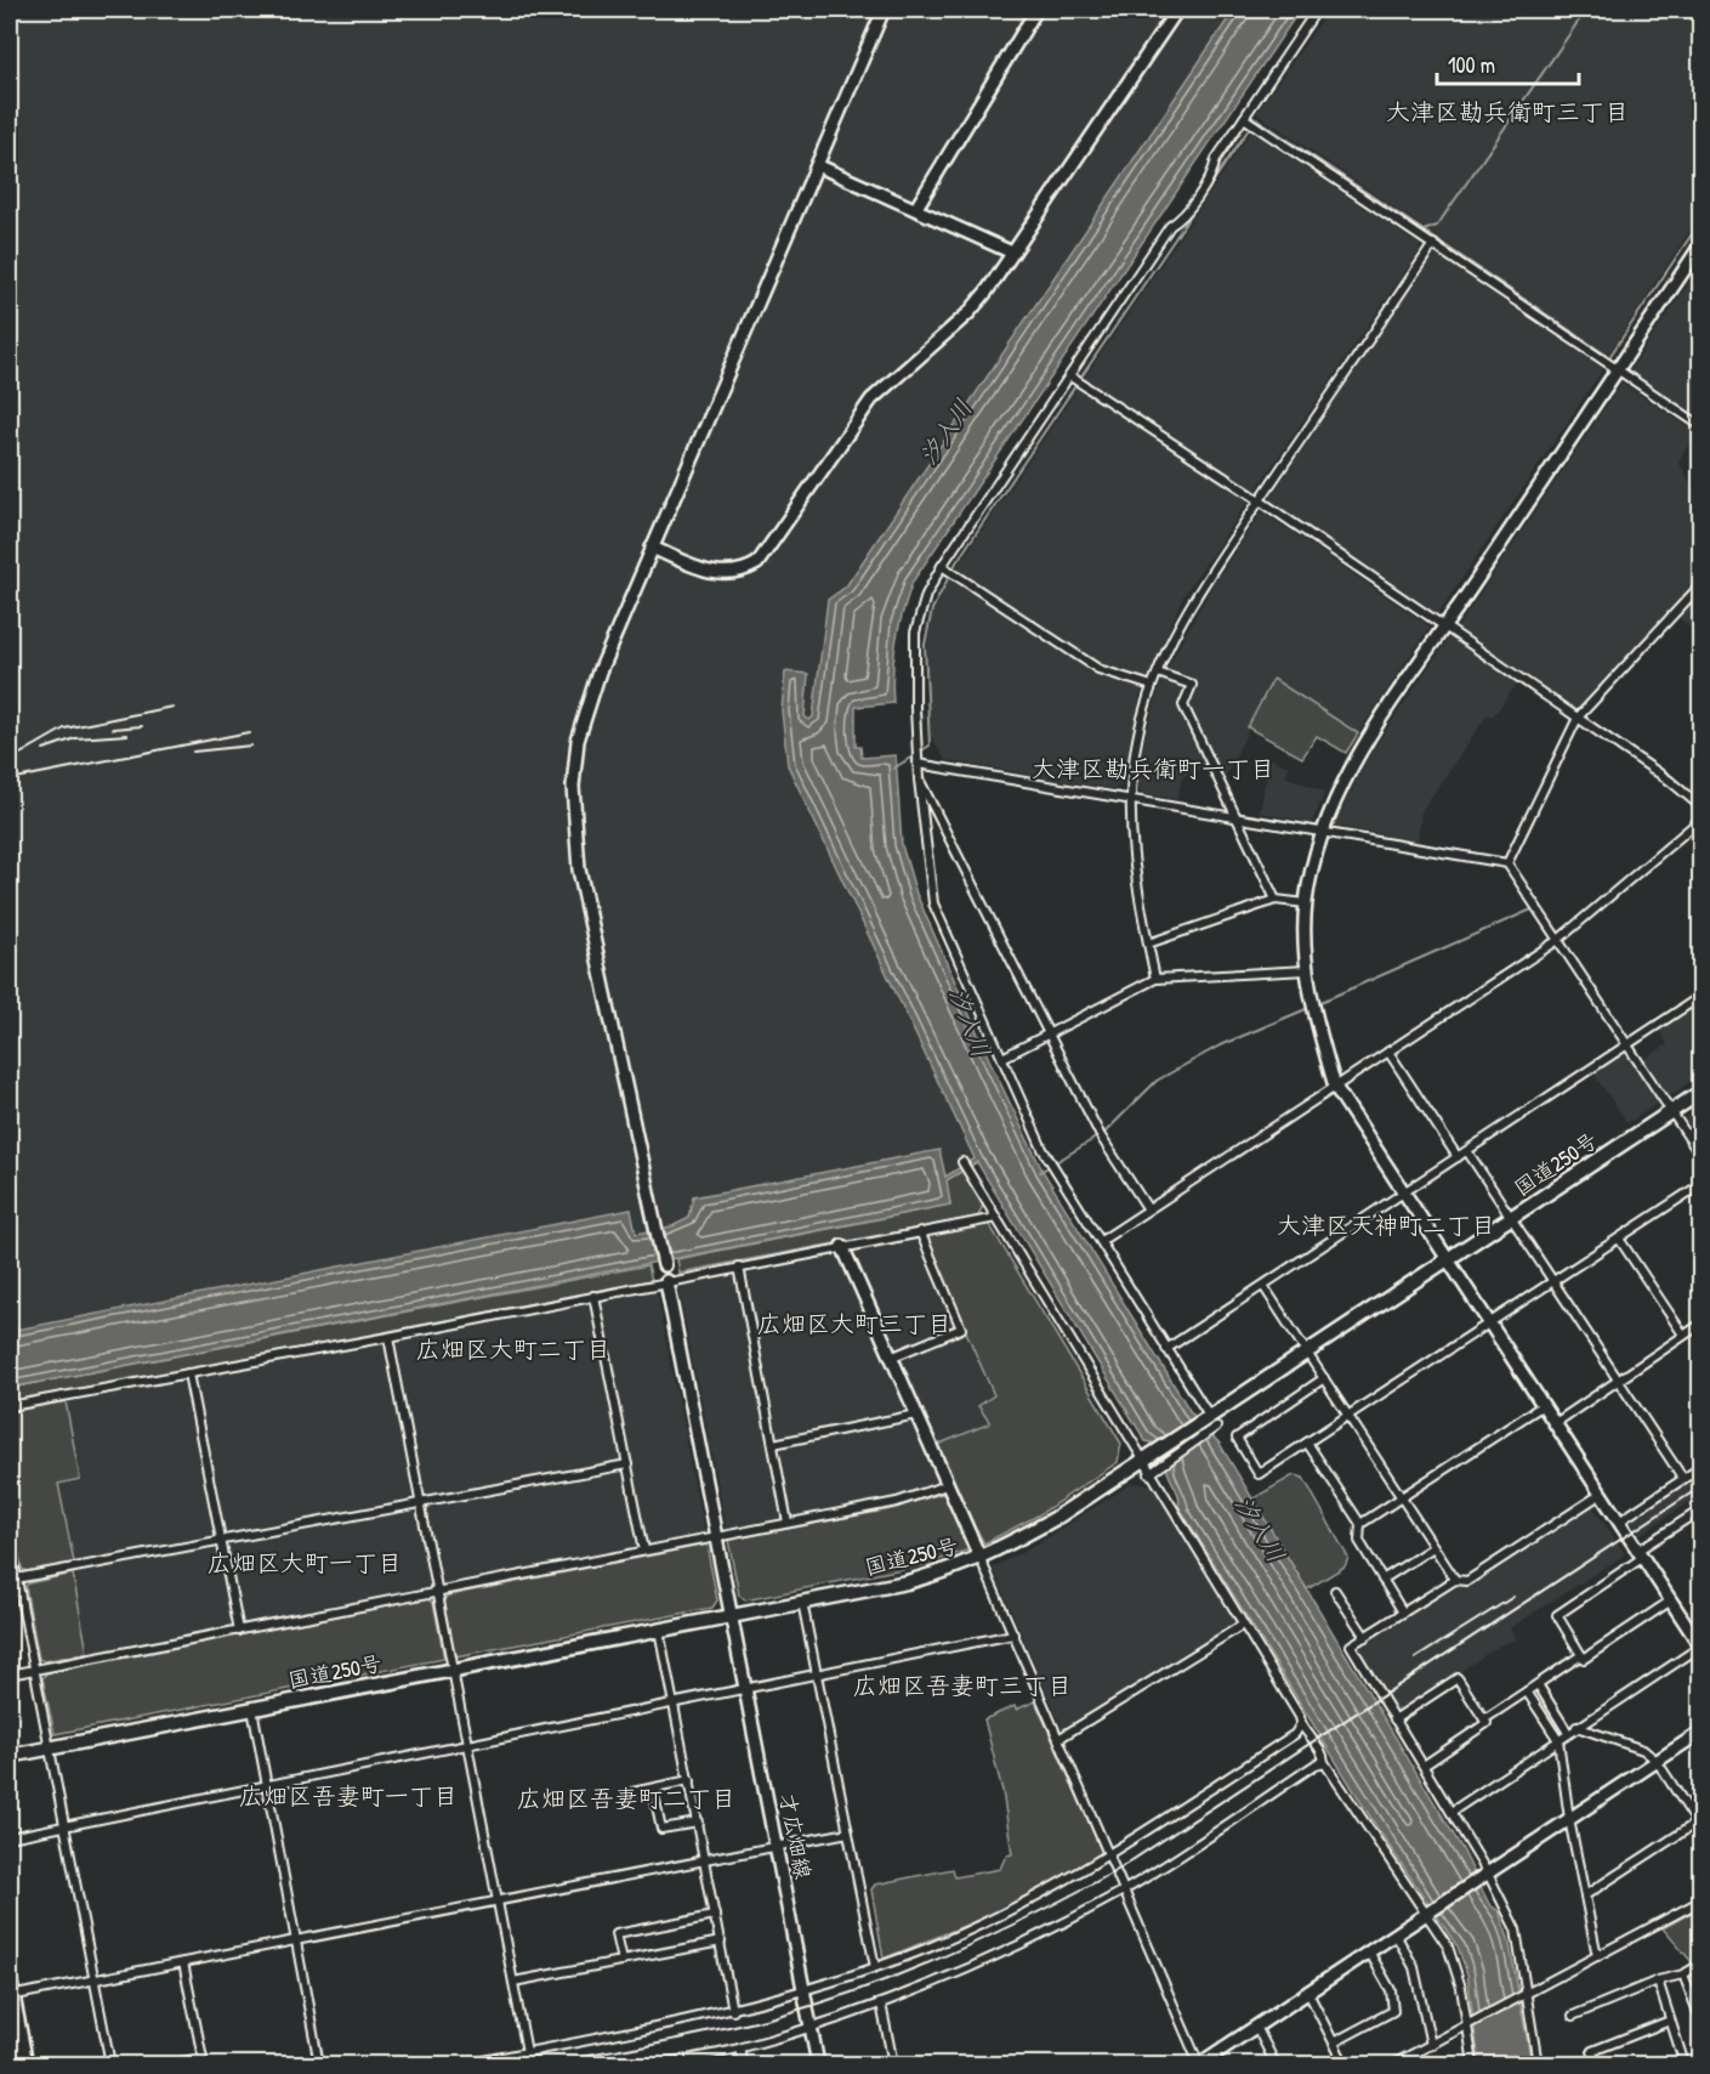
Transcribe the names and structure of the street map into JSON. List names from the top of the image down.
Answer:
{
  "streets": {
    "highway": ["国道250号"],
    "street": ["才広畑線"]
  },
  "crossings": [
    ["国道250号", "才広畑線"]
  ],
  "districts": [
    "大津区勘兵衛町三丁目",
    "大津区勘兵衛町一丁目",
    "大津区天神町二丁目",
    "広畑区大町三丁目",
    "広畑区大町二丁目",
    "広畑区大町一丁目",
    "広畑区吾妻町三丁目",
    "広畑区吾妻町一丁目",
    "広畑区吾妻町二丁目"
  ],
  "water": ["汐入川"],
  "scale_bar": "100 m"
}
